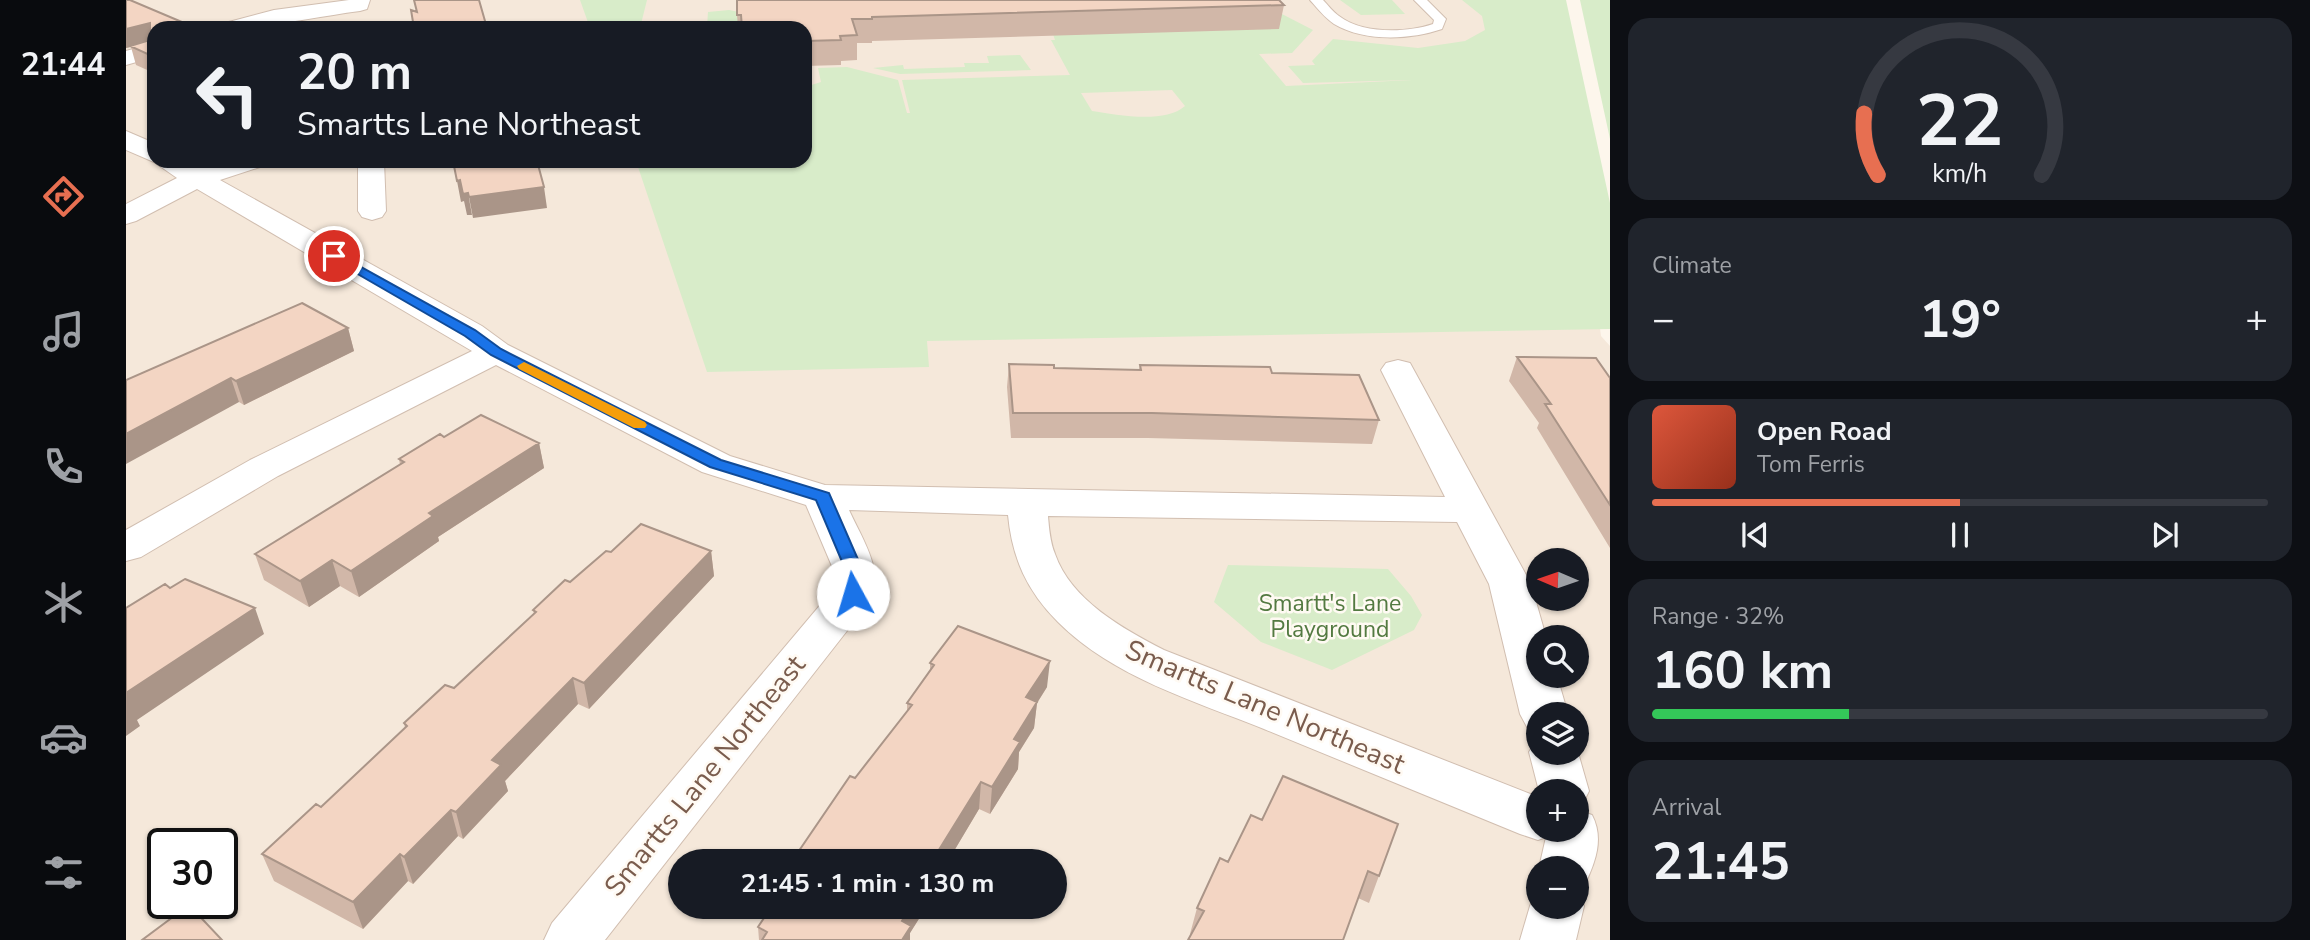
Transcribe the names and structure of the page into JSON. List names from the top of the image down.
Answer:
{
  "streets": {
    "street": ["Smartts Lane Northeast"]
  },
  "parks": ["Smartt's Lane Playground"],
  "north": "left",
  "page": {
    "tabs": "21:44",
    "turn": ["20 m", "Smartts Lane Northeast"],
    "tile": [
      "Climate",
      ["Range · 32%", "160 km"],
      ["Arrival", "21:45"]
    ],
    "heat": ["−", "19°", "+"],
    "song": ["Open Road", "Tom Ferris"],
    "map_buttons": ["+", "−"],
    "limit": "30",
    "trip": "21:45 · 1 min · 130 m",
    "gauge": ["22", "km/h"]
  }
}
